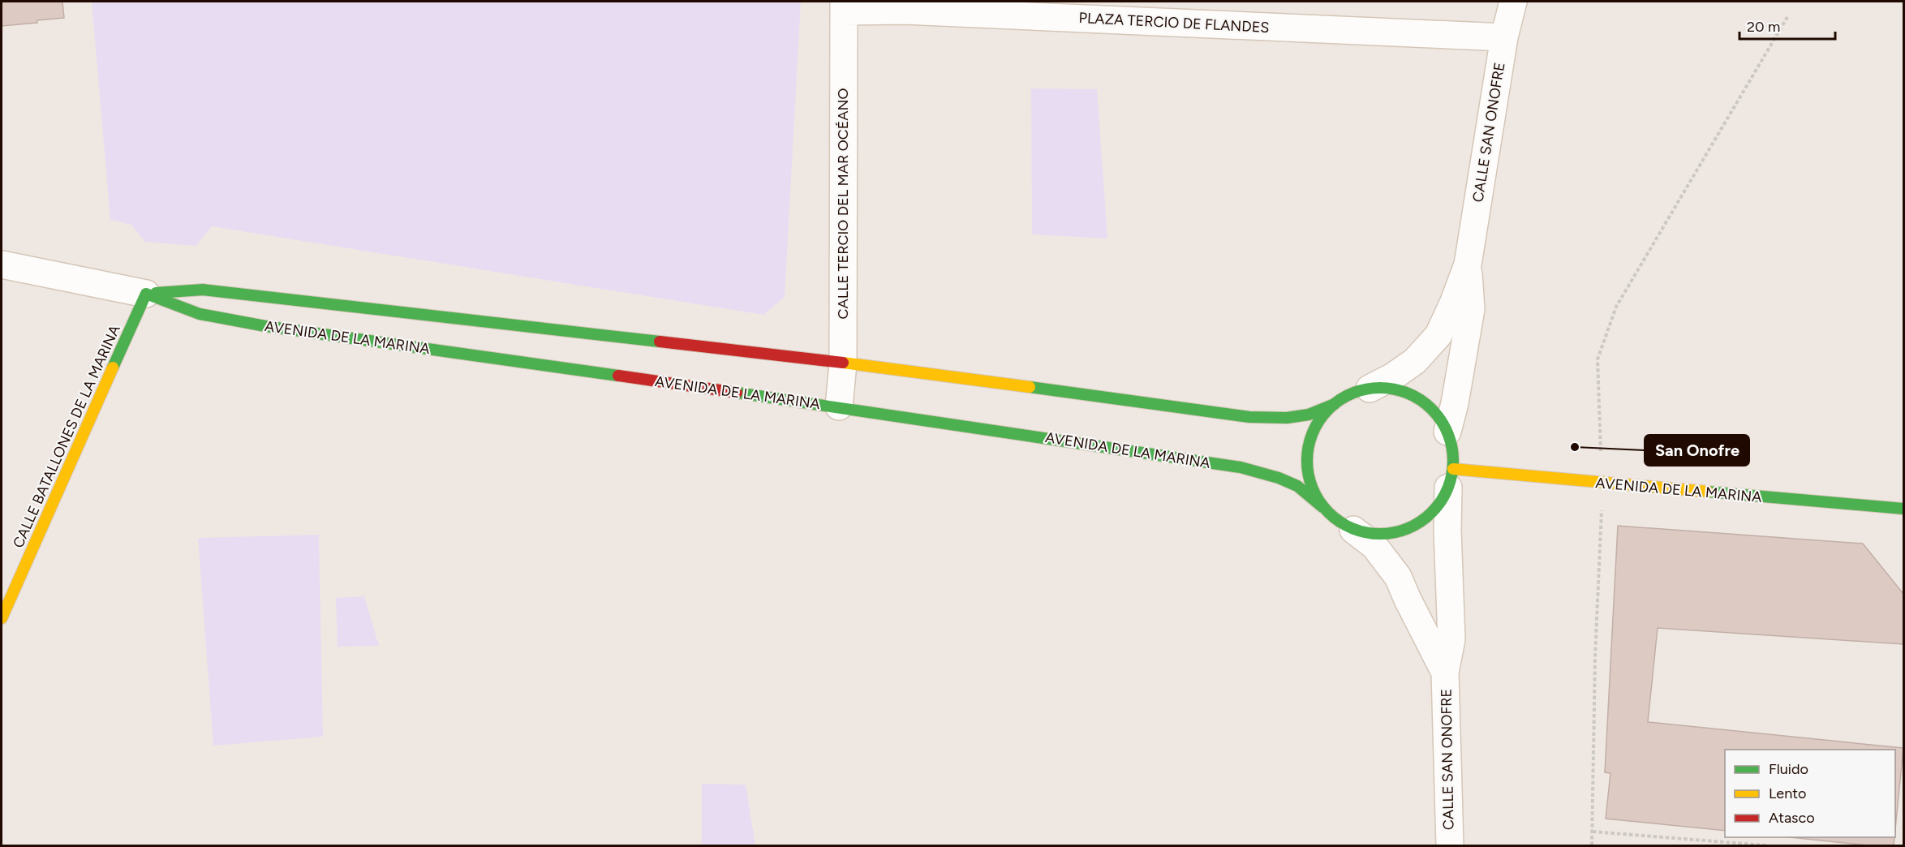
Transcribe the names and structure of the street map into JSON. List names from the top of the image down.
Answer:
{
  "streets": {
    "street": [
      "PLAZA TERCIO DE FLANDES",
      "CALLE SAN ONOFRE",
      "CALLE TERCIO DEL MAR OCÉANO",
      "AVENIDA DE LA MARINA",
      "CALLE BATALLONES DE LA MARINA"
    ]
  },
  "crossings": [
    ["PLAZA TERCIO DE FLANDES", "CALLE SAN ONOFRE"],
    ["PLAZA TERCIO DE FLANDES", "CALLE TERCIO DEL MAR OCÉANO"],
    ["CALLE TERCIO DEL MAR OCÉANO", "AVENIDA DE LA MARINA"],
    ["AVENIDA DE LA MARINA", "CALLE BATALLONES DE LA MARINA"]
  ],
  "places": ["San Onofre"],
  "legend": ["Fluido", "Lento", "Atasco"],
  "scale_bar": "20 m"
}
